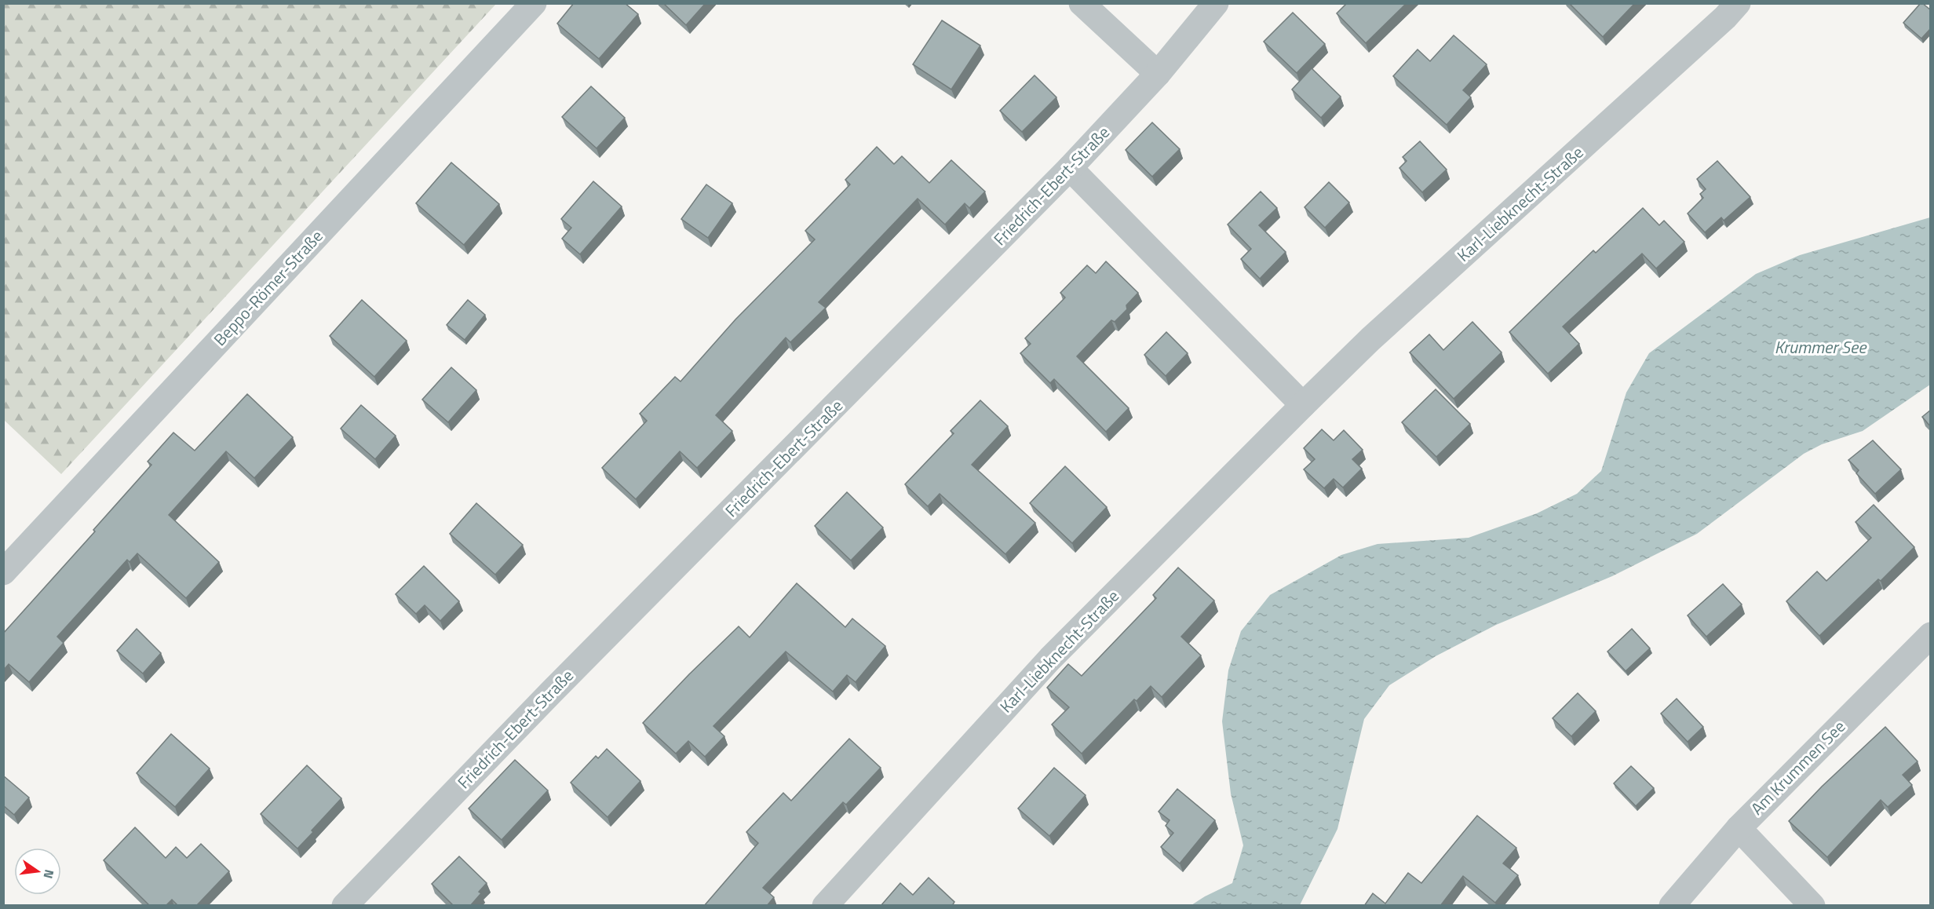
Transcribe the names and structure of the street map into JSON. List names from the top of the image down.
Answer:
{
  "streets": {
    "street": [
      "Friedrich-Ebert-Straße",
      "Karl-Liebknecht-Straße",
      "Beppo-Römer-Straße",
      "Am Krummen See"
    ]
  },
  "water": ["Krummer See"],
  "north": "right"
}
